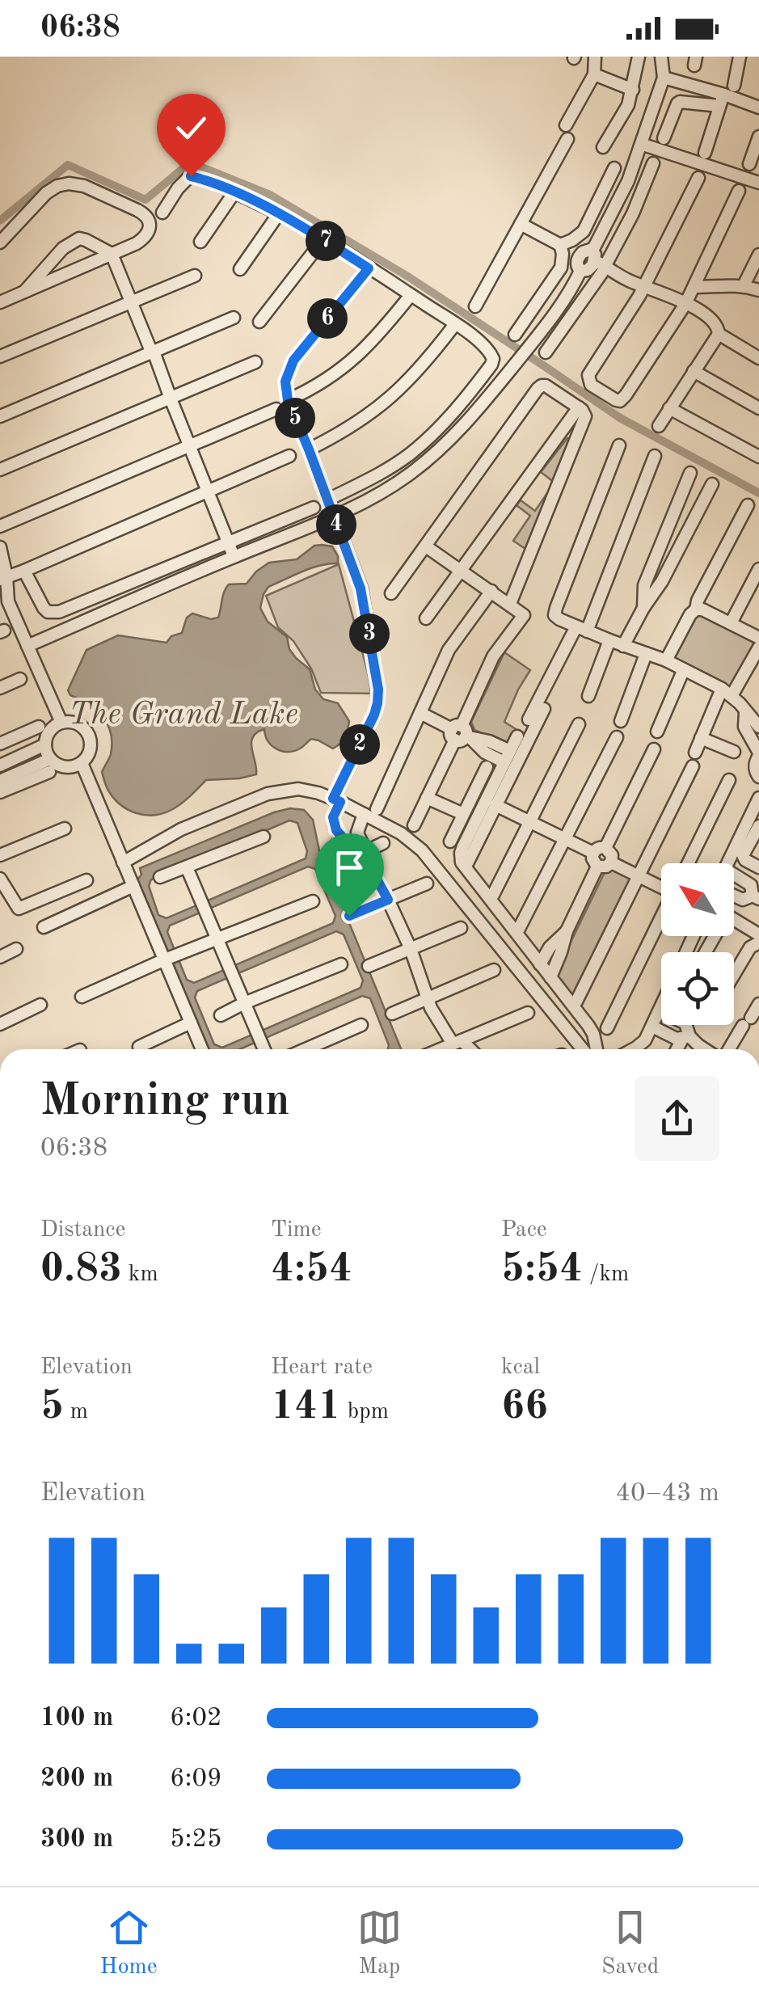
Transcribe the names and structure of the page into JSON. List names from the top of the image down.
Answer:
{
  "water": ["The Grand Lake"],
  "north": "top left",
  "page": {
    "status": "06:38",
    "pins": [
      "7",
      "6",
      "5",
      "4",
      "3",
      "2"
    ],
    "heading": ["Morning run", "06:38"],
    "stats": [
      ["Distance", "0.83 km"],
      ["Time", "4:54"],
      ["Pace", "5:54 /km"],
      ["Elevation", "5 m"],
      ["Heart rate", "141 bpm"],
      ["kcal", "66"]
    ],
    "chart": ["Elevation", "40–43 m"],
    "list": [
      {
        "name": "100 m",
        "note": "6:02"
      },
      {
        "name": "200 m",
        "note": "6:09"
      },
      {
        "name": "300 m",
        "note": "5:25"
      }
    ],
    "tabs": ["Home", "Map", "Saved"]
  }
}
